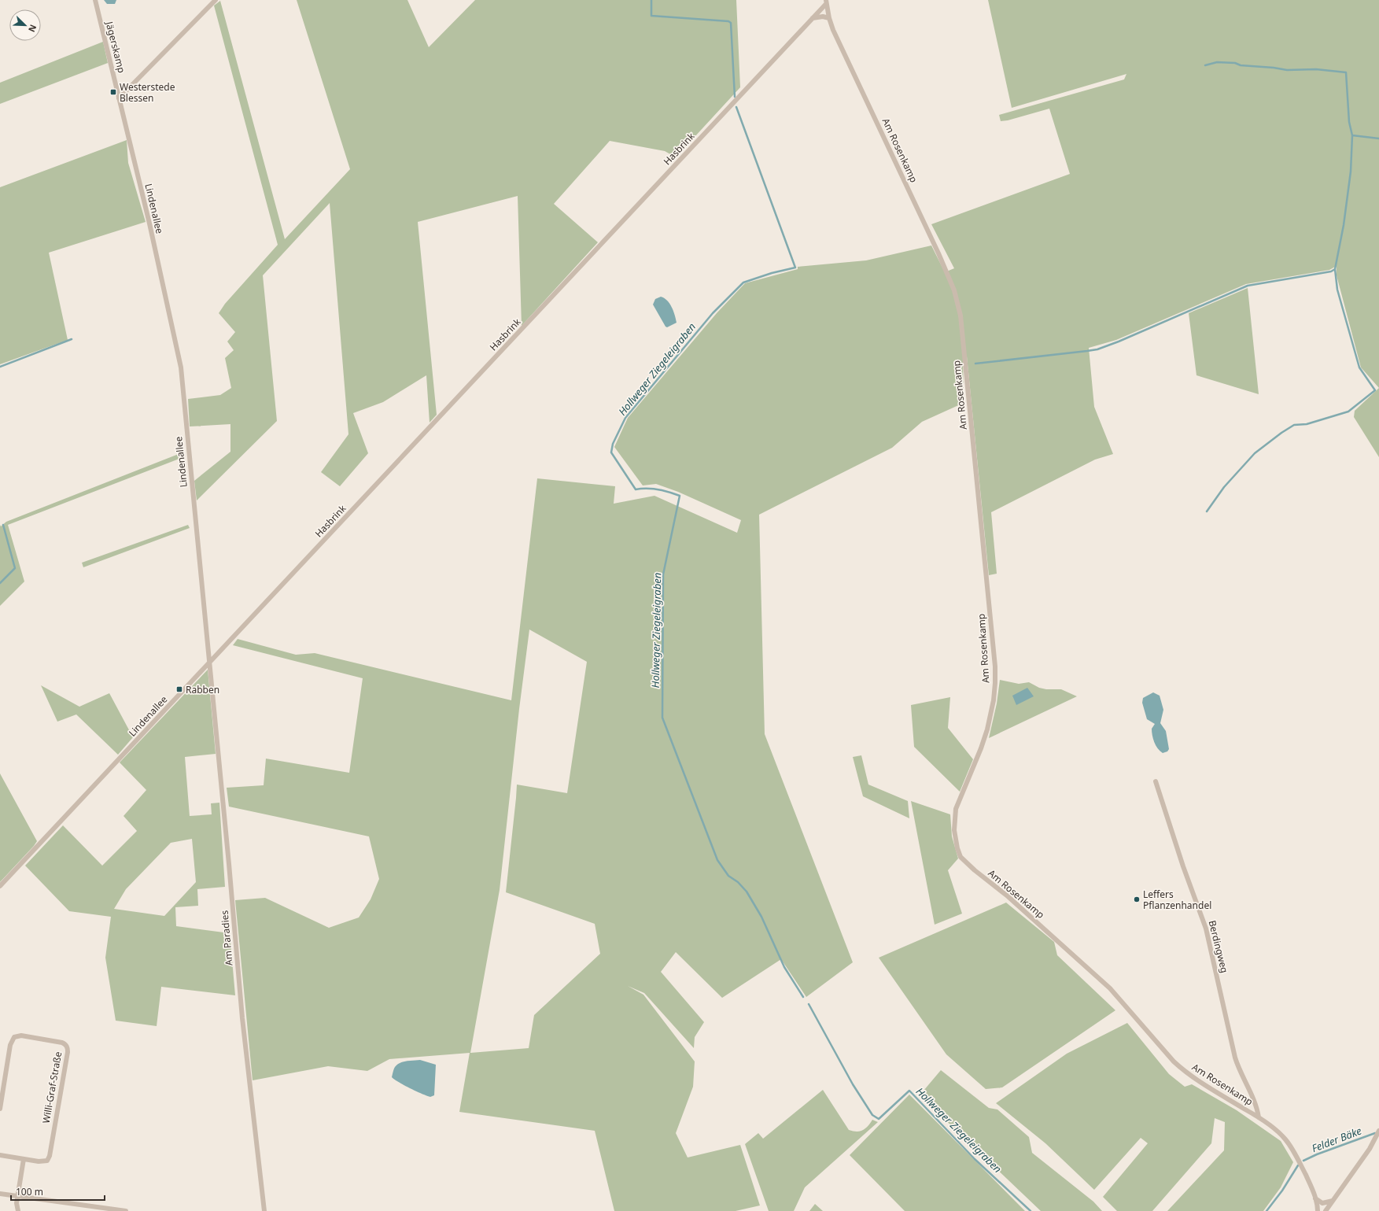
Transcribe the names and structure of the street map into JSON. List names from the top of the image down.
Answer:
{
  "streets": {
    "street": [
      "Jägerskamp",
      "Hasbrink",
      "Am Rosenkamp",
      "Lindenallee",
      "Am Paradies",
      "Berdingweg",
      "Willi-Graf-Straße"
    ]
  },
  "crossings": [
    ["Jägerskamp", "Lindenallee"],
    ["Hasbrink", "Am Rosenkamp"],
    ["Hasbrink", "Lindenallee"],
    ["Hasbrink", "Am Paradies"],
    ["Am Rosenkamp", "Berdingweg"],
    ["Lindenallee", "Am Paradies"]
  ],
  "water": ["Hollweger Ziegeleigraben", "Felder Bäke"],
  "places": {
    "transit": ["Westerstede Blessen", "Rabben"],
    "other": ["Leffers Pflanzenhandel"]
  },
  "scale_bar": "100 m",
  "north": "bottom right"
}
